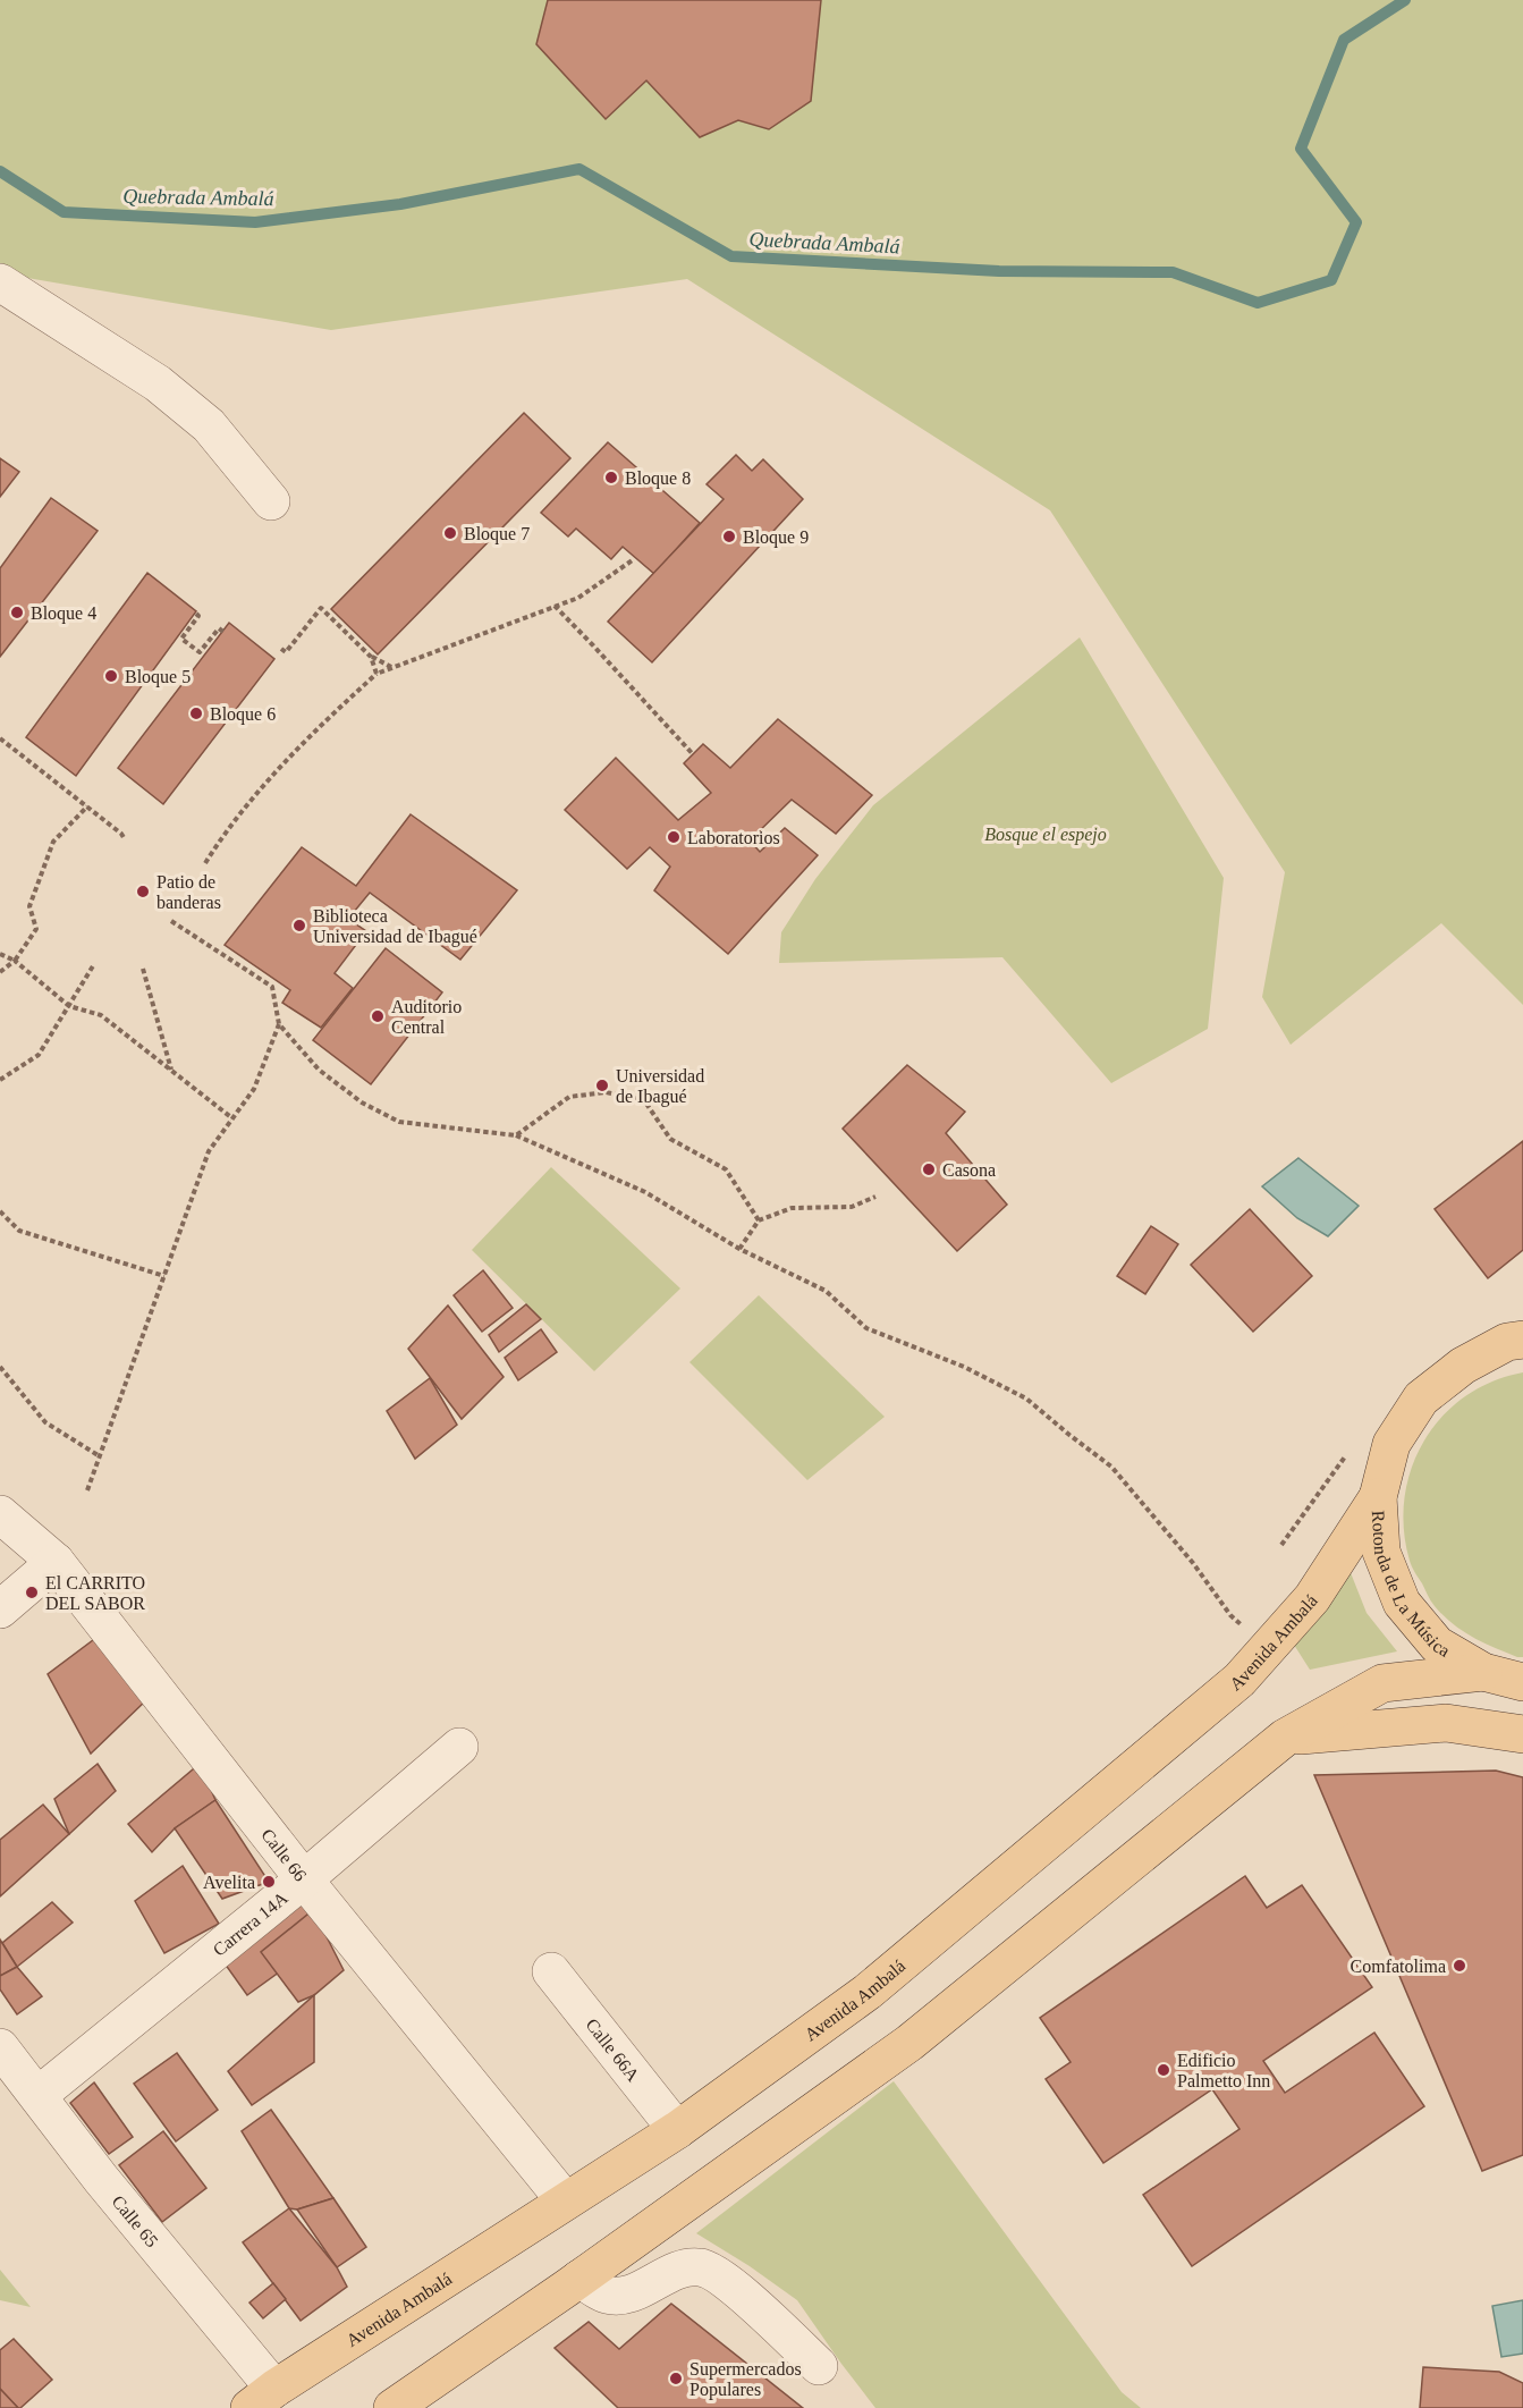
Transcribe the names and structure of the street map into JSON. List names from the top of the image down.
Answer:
{
  "streets": {
    "main road": ["Rotonda de La Música", "Avenida Ambalá"],
    "street": [
      "Calle 66",
      "Carrera 14A",
      "Calle 66A",
      "Calle 65"
    ]
  },
  "crossings": [
    ["Rotonda de La Música", "Avenida Ambalá"],
    ["Avenida Ambalá", "Calle 66"],
    ["Avenida Ambalá", "Calle 66A"],
    ["Avenida Ambalá", "Calle 65"],
    ["Calle 66", "Carrera 14A"],
    ["Carrera 14A", "Calle 65"]
  ],
  "water": ["Quebrada Ambalá"],
  "parks": ["Bosque el espejo"],
  "places": [
    "Bloque 8",
    "Bloque 7",
    "Bloque 9",
    "Bloque 4",
    "Bloque 5",
    "Bloque 6",
    "Laboratorios",
    "Patio de banderas",
    "Biblioteca Universidad de Ibagué",
    "Auditorio Central",
    "Universidad de Ibagué",
    "Casona",
    "El CARRITO DEL SABOR",
    "Avelita",
    "Comfatolima",
    "Edificio Palmetto Inn",
    "Supermercados Populares"
  ]
}
